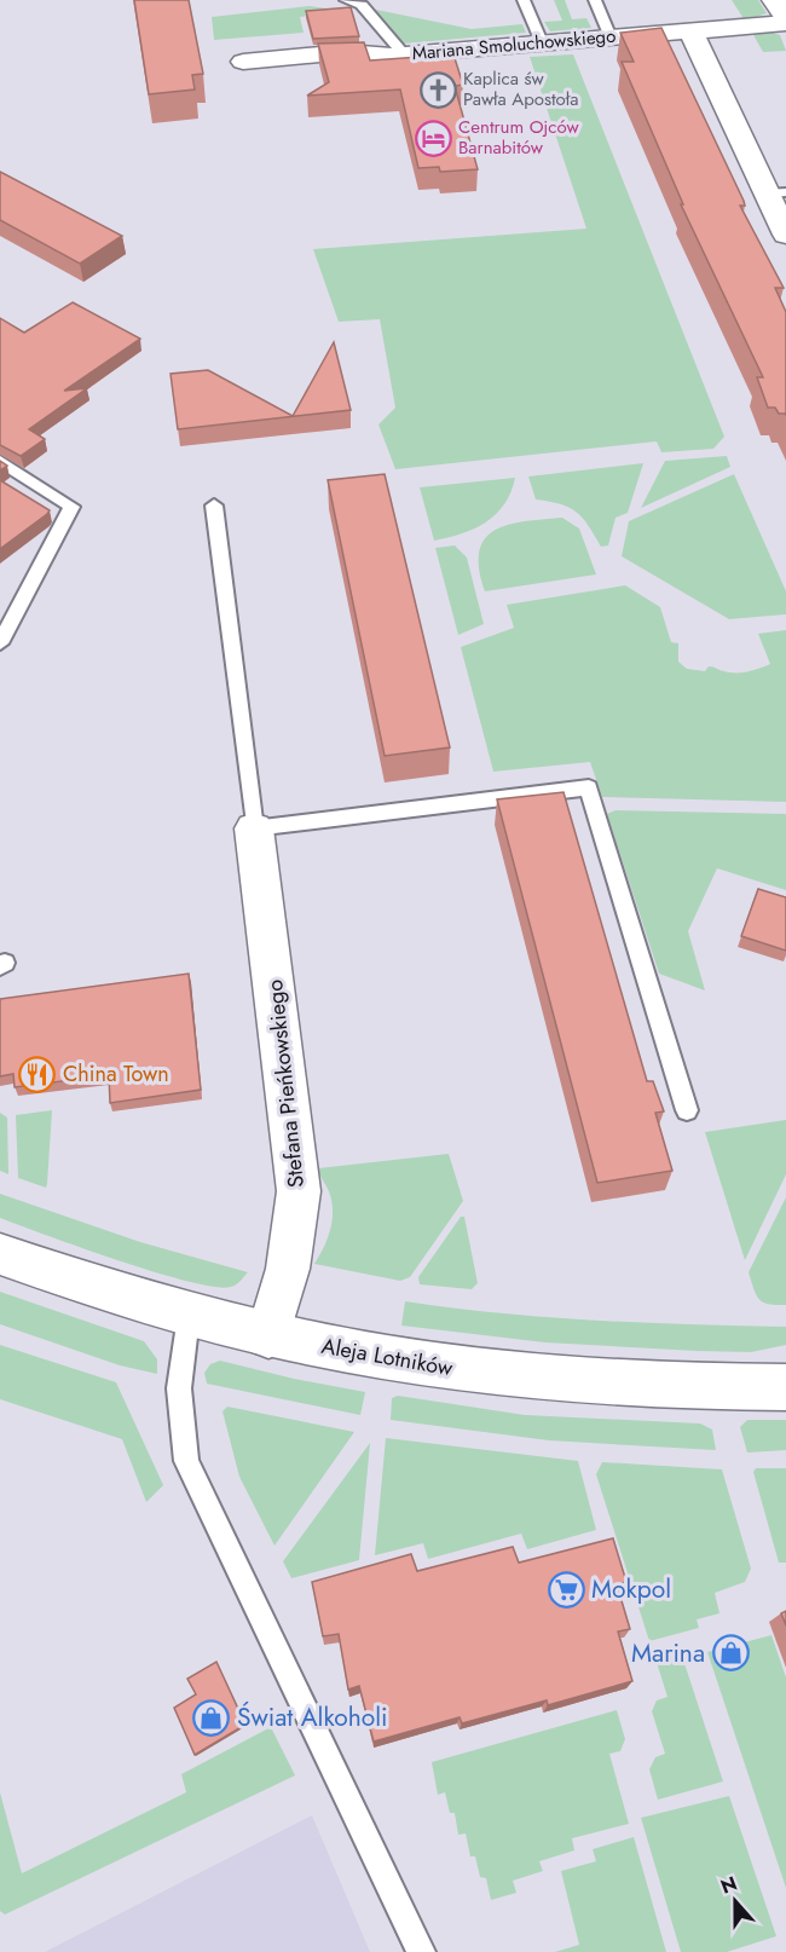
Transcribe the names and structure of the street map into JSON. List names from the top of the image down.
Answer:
{
  "streets": {
    "street": ["Mariana Smoluchowskiego", "Stefana Pieńkowskiego", "Aleja Lotników"]
  },
  "crossings": [
    ["Stefana Pieńkowskiego", "Aleja Lotników"]
  ],
  "places": {
    "church": ["Kaplica św Pawła Apostoła"],
    "hotel": ["Centrum Ojców Barnabitów"],
    "restaurant": ["China Town"],
    "supermarket": ["Mokpol"],
    "shop": ["Marina", "Świat Alkoholi"]
  },
  "north": "top"
}
